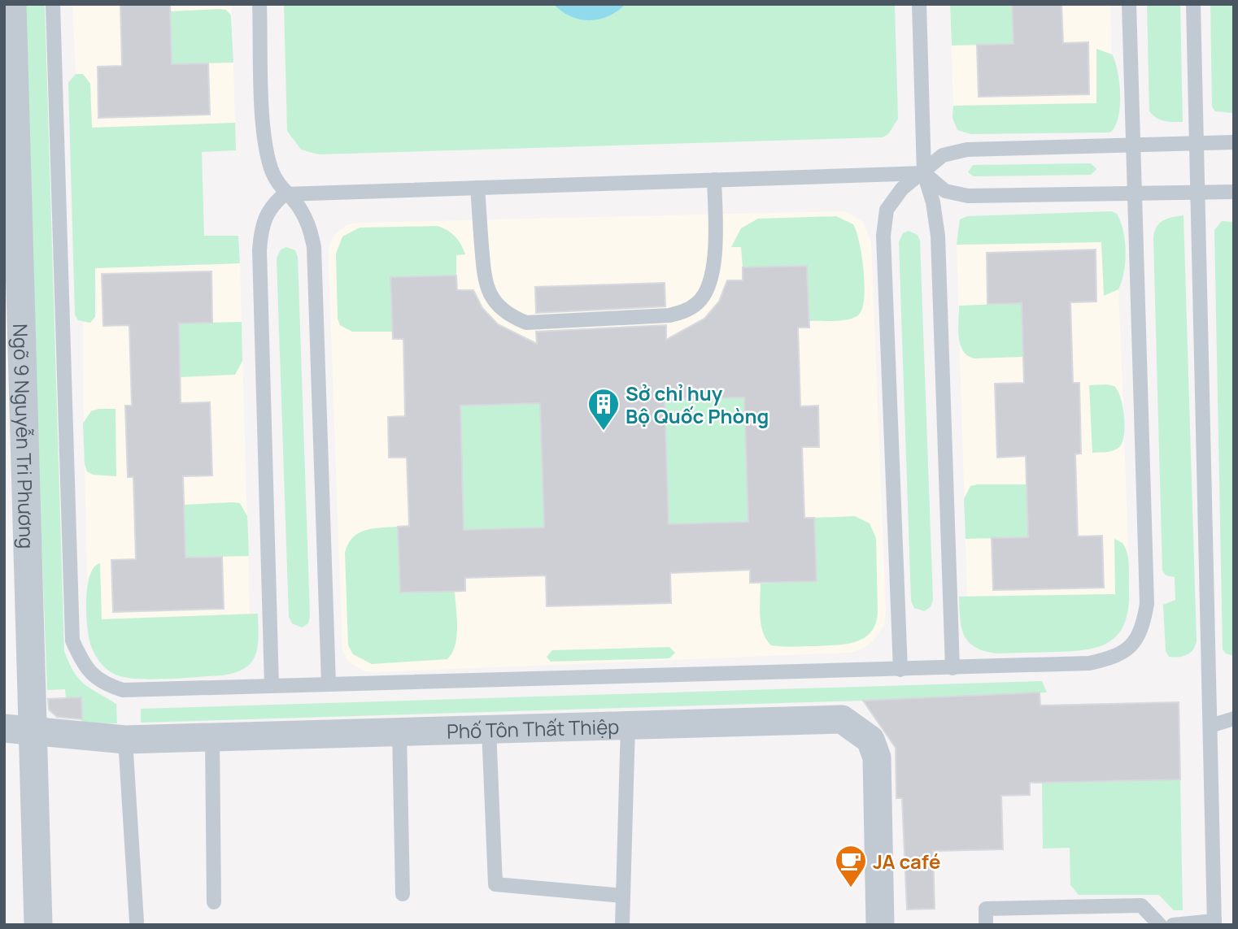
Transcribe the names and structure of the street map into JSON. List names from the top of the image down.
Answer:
{
  "streets": {
    "street": ["Ngõ 9 Nguyễn Tri Phương", "Phố Tôn Thất Thiệp"]
  },
  "crossings": [
    ["Ngõ 9 Nguyễn Tri Phương", "Phố Tôn Thất Thiệp"]
  ],
  "places": {
    "building": ["Sở chỉ huy Bộ Quốc Phòng"],
    "cafe": ["JA café"]
  }
}
